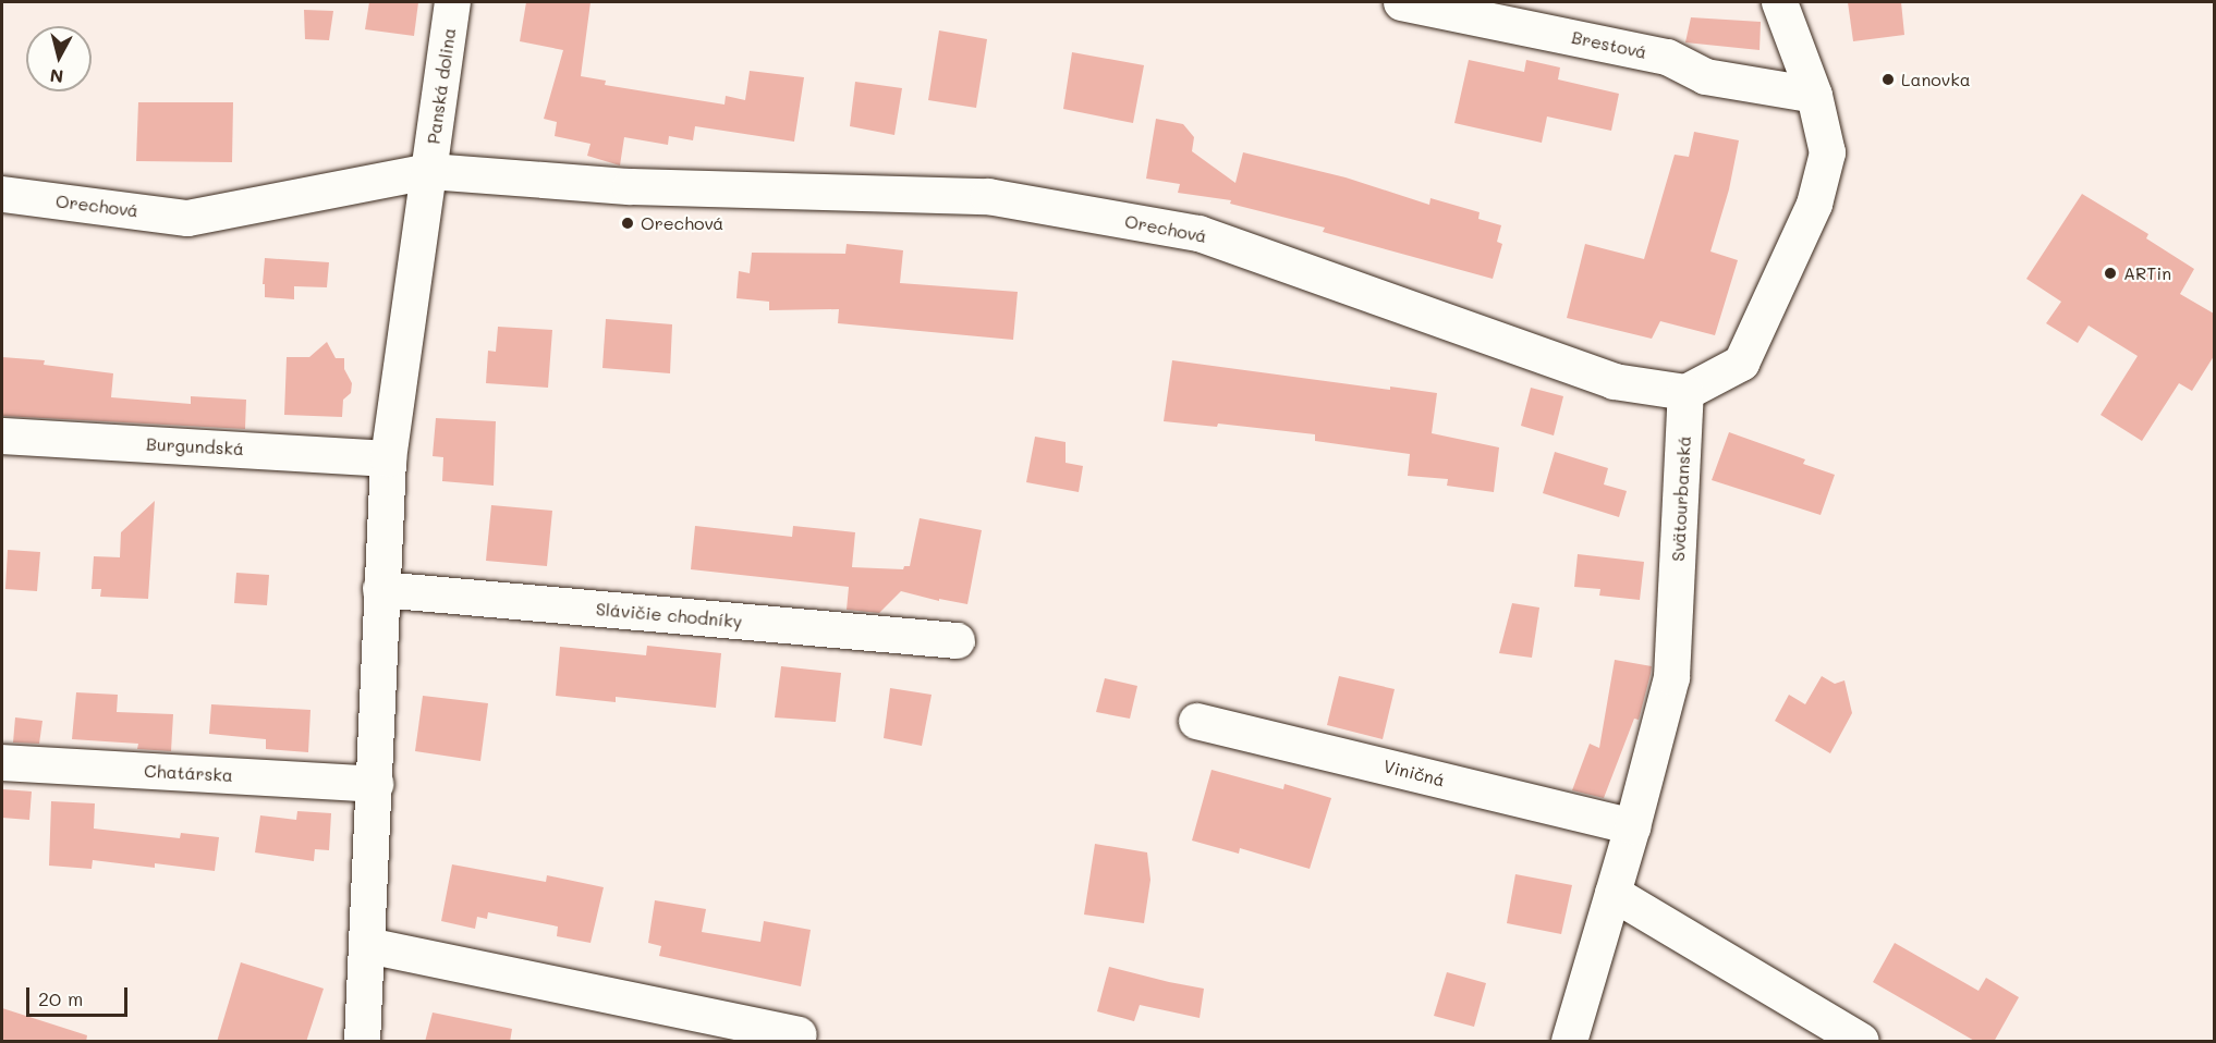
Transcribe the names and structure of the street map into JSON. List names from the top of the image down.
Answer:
{
  "streets": {
    "street": [
      "Brestová",
      "Panská dolina",
      "Orechová",
      "Burgundská",
      "Svätourbanská",
      "Slávičie chodníky",
      "Chatárska",
      "Viničná"
    ]
  },
  "crossings": [
    ["Panská dolina", "Orechová"],
    ["Orechová", "Svätourbanská"],
    ["Svätourbanská", "Viničná"]
  ],
  "places": ["Lanovka", "Orechová", "ARTin"],
  "scale_bar": "20 m",
  "north": "bottom"
}
